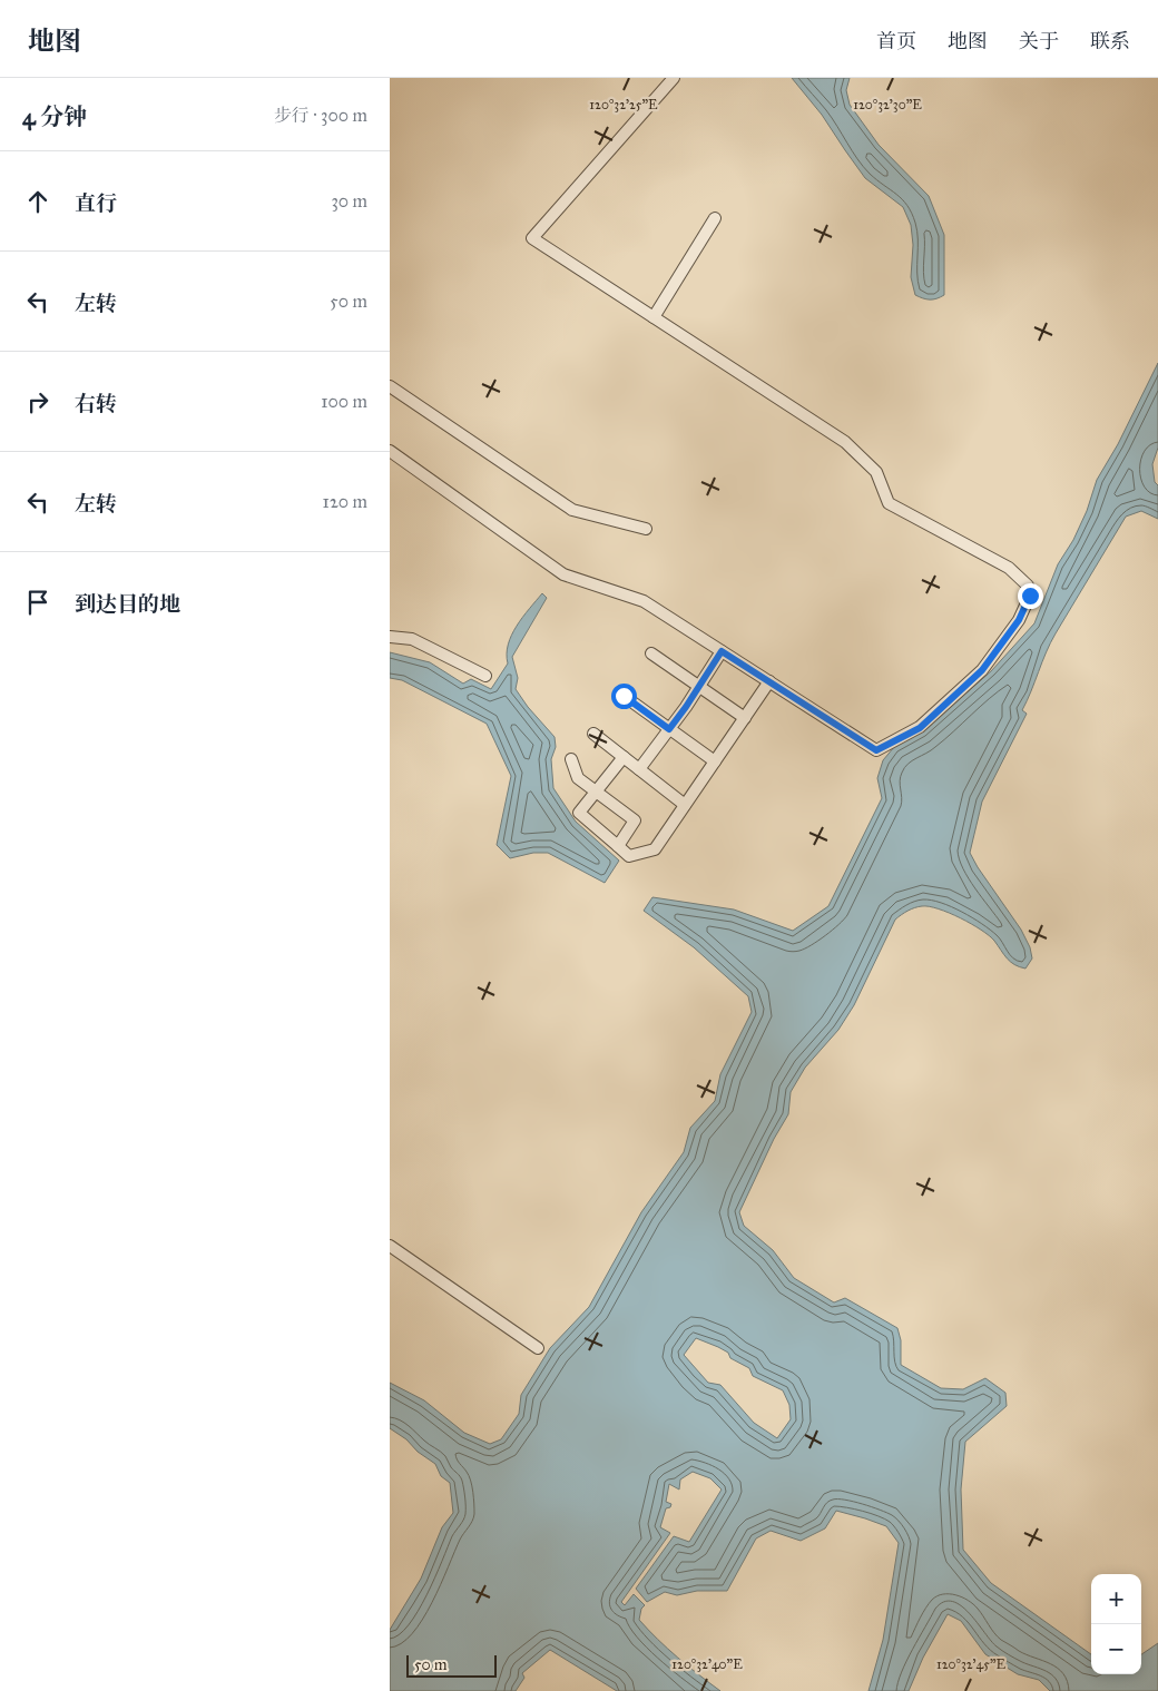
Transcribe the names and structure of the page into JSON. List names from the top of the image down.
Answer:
{
  "scale_bar": "50 m",
  "page": {
    "header": "地图",
    "nav": [
      "首页",
      "地图",
      "关于",
      "联系"
    ],
    "heading": ["4 分钟", "步行 · 300 m"],
    "list": [
      ["直行", "30 m"],
      ["左转", "50 m"],
      ["右转", "100 m"],
      ["左转", "120 m"],
      "到达目的地"
    ],
    "map_buttons": ["+", "−"],
    "scale": "50 m"
  },
  "coordinates": [
    "120°32'25\"E",
    "120°32'30\"E",
    "120°32'40\"E",
    "120°32'45\"E"
  ]
}
